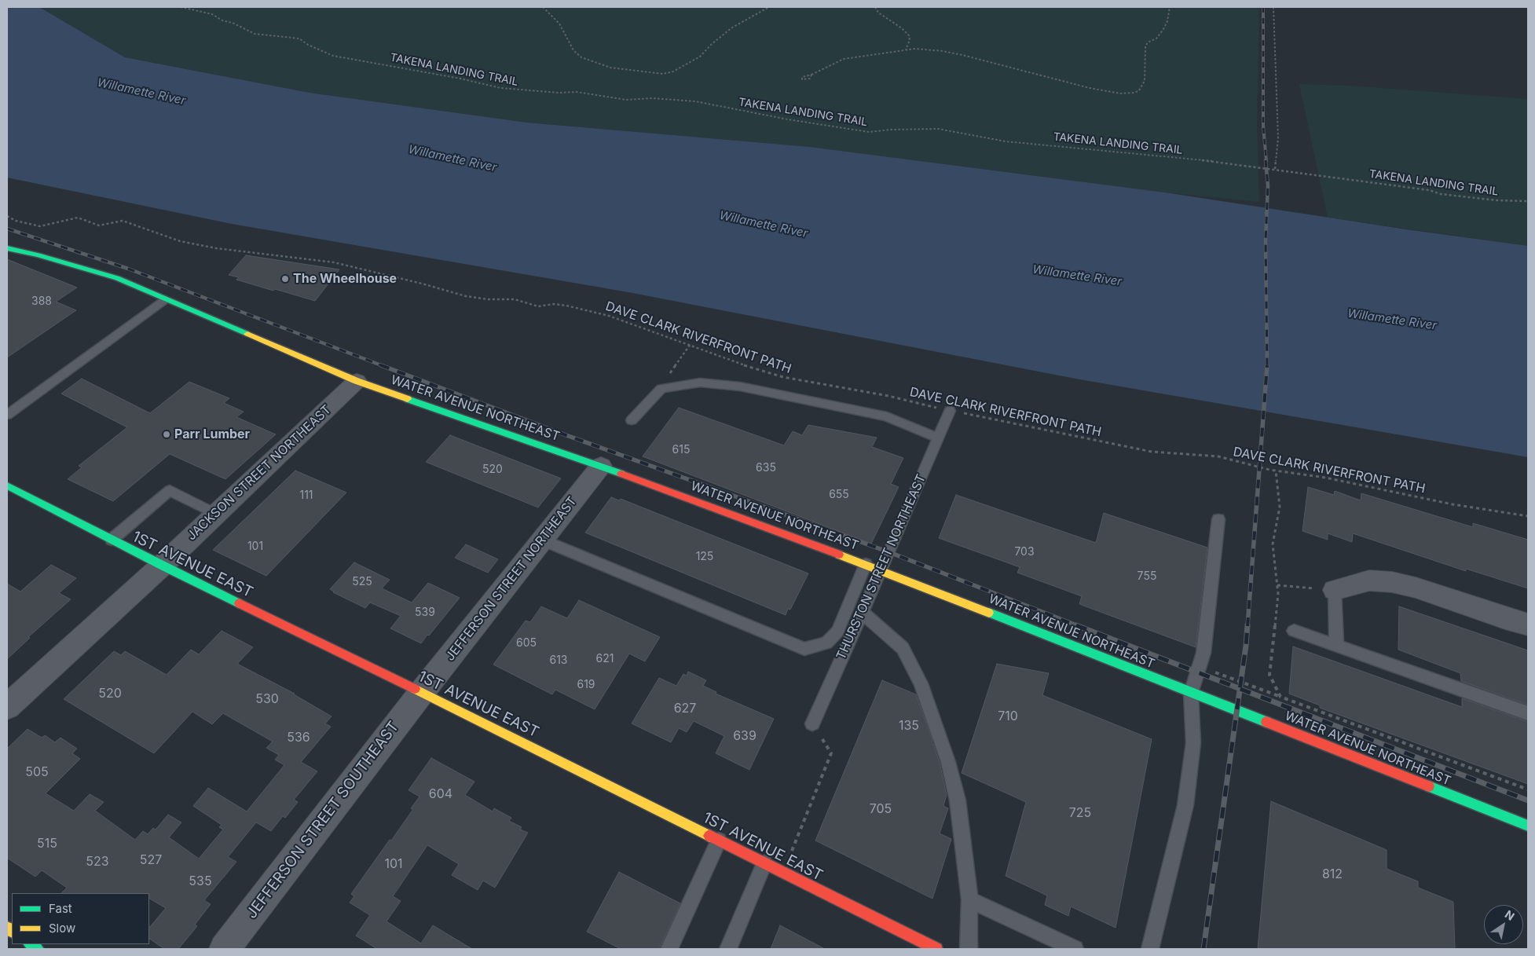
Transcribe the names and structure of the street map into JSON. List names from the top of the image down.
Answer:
{
  "streets": {
    "street": [
      "WATER AVENUE NORTHEAST",
      "JACKSON STREET NORTHEAST",
      "1ST AVENUE EAST",
      "JEFFERSON STREET NORTHEAST",
      "JEFFERSON STREET SOUTHEAST"
    ],
    "lane": ["THURSTON STREET NORTHEAST"],
    "path": ["TAKENA LANDING TRAIL", "DAVE CLARK RIVERFRONT PATH"]
  },
  "crossings": [
    ["DAVE CLARK RIVERFRONT PATH", "THURSTON STREET NORTHEAST"],
    ["WATER AVENUE NORTHEAST", "JACKSON STREET NORTHEAST"],
    ["WATER AVENUE NORTHEAST", "THURSTON STREET NORTHEAST"],
    ["WATER AVENUE NORTHEAST", "JEFFERSON STREET NORTHEAST"],
    ["JACKSON STREET NORTHEAST", "1ST AVENUE EAST"],
    ["1ST AVENUE EAST", "JEFFERSON STREET NORTHEAST"],
    ["1ST AVENUE EAST", "JEFFERSON STREET SOUTHEAST"],
    ["JEFFERSON STREET NORTHEAST", "JEFFERSON STREET SOUTHEAST"]
  ],
  "water": ["Willamette River"],
  "places": ["The Wheelhouse", "Parr Lumber"],
  "house_numbers": [
    "388",
    "615",
    "635",
    "520",
    "655",
    "111",
    "101",
    "703",
    "125",
    "755",
    "525",
    "539",
    "605",
    "621",
    "613",
    "619",
    "520",
    "530",
    "627",
    "710",
    "135",
    "639",
    "536",
    "505",
    "604",
    "705",
    "725",
    "515",
    "527",
    "523",
    "101",
    "812",
    "535"
  ],
  "legend": ["Fast", "Slow"],
  "north": "top right"
}
